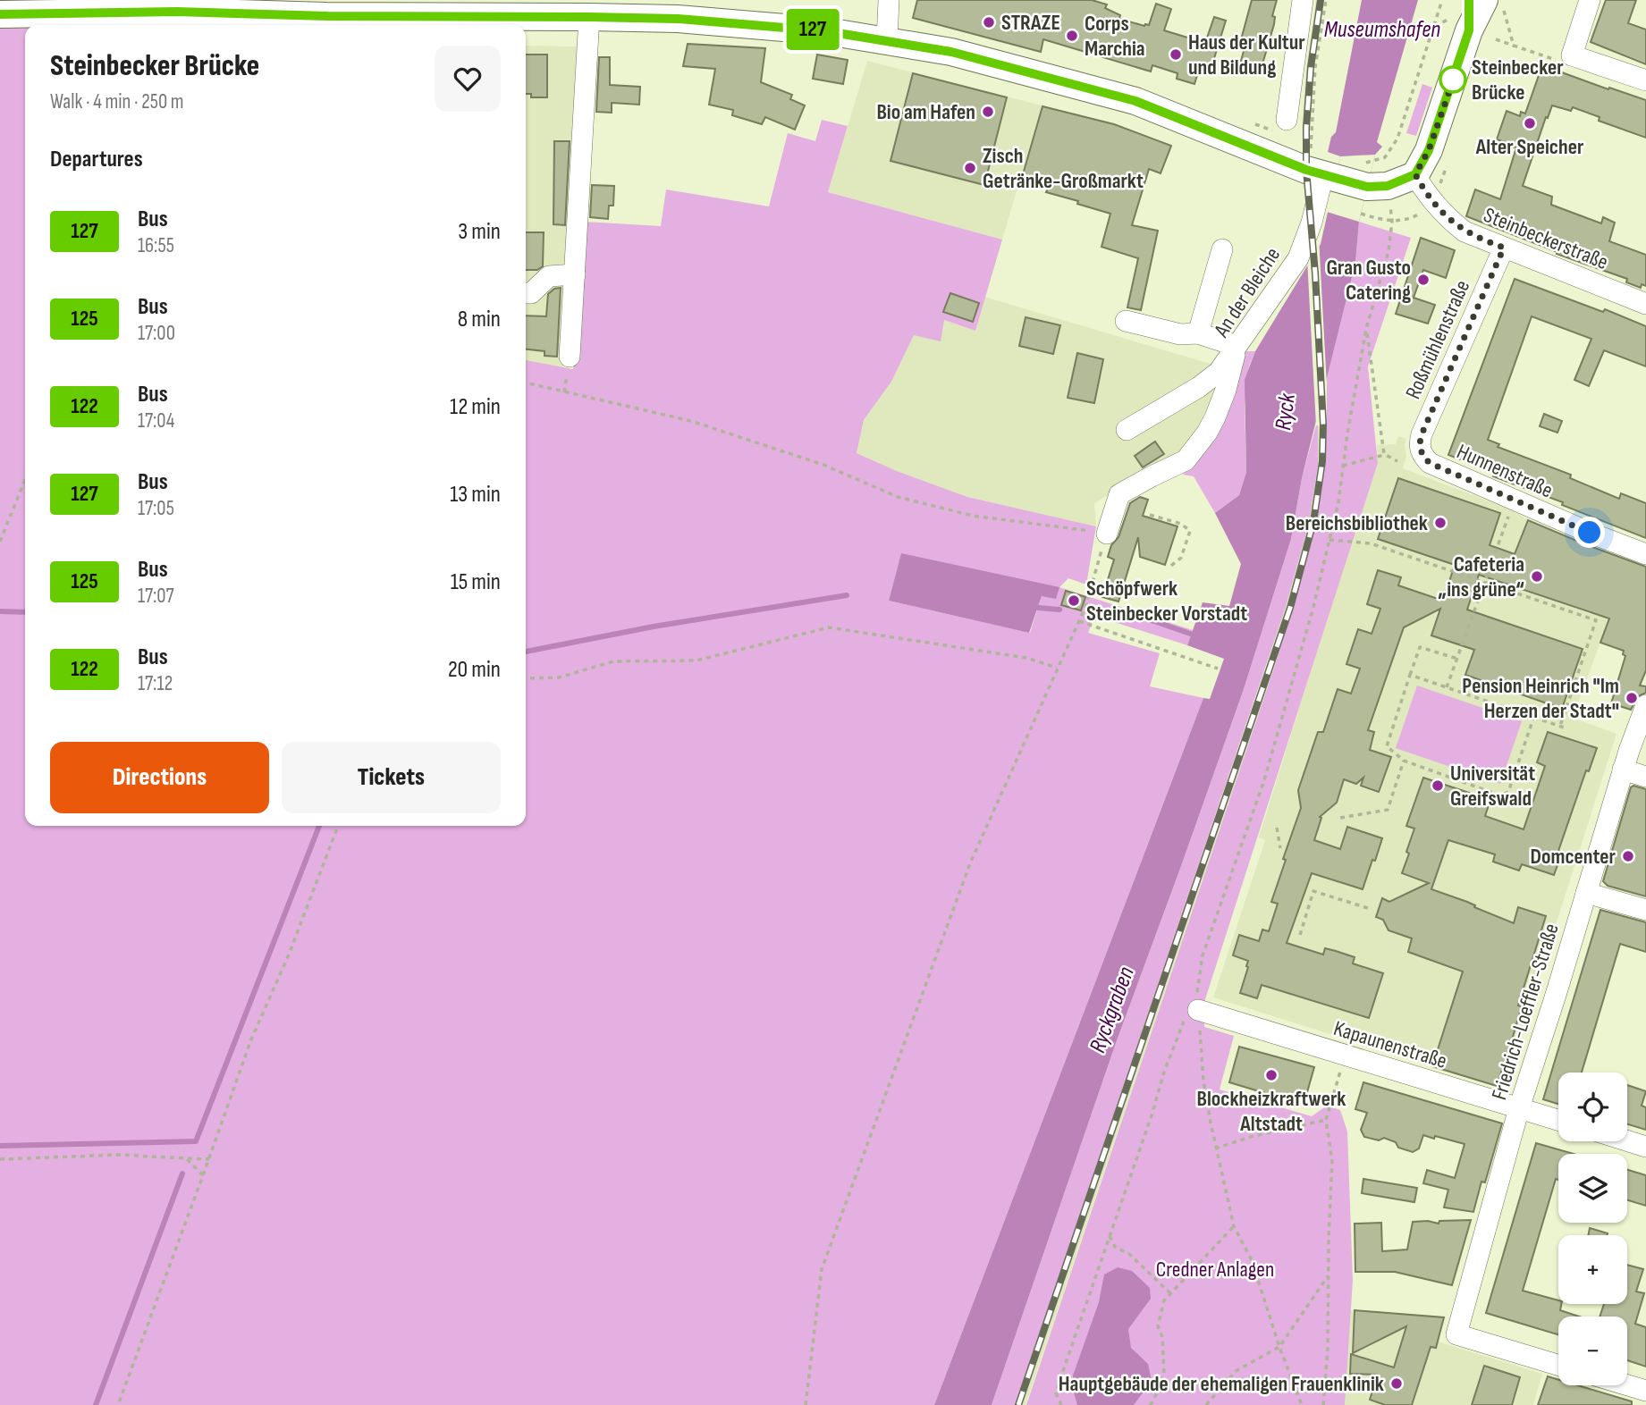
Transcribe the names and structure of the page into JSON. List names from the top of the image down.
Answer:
{
  "streets": {
    "street": [
      "Steinbeckerstraße",
      "An der Bleiche",
      "Roßmühlenstraße",
      "Hunnenstraße",
      "Friedrich-Loeffler-Straße",
      "Kapaunenstraße"
    ]
  },
  "crossings": [
    ["Steinbeckerstraße", "Roßmühlenstraße"],
    ["Roßmühlenstraße", "Hunnenstraße"],
    ["Friedrich-Loeffler-Straße", "Kapaunenstraße"]
  ],
  "water": ["Museumshafen", "Ryck", "Ryckgraben"],
  "parks": ["Credner Anlagen"],
  "places": [
    "STRAZE",
    "Corps Marchia",
    "Haus der Kultur und Bildung",
    "Steinbecker Brücke",
    "Bio am Hafen",
    "Alter Speicher",
    "Zisch Getränke-Großmarkt",
    "Gran Gusto Catering",
    "Bereichsbibliothek",
    "Cafeteria „ins grüne“",
    "Schöpfwerk Steinbecker Vorstadt",
    "Pension Heinrich \"Im Herzen der Stadt\"",
    "Universität Greifswald",
    "Domcenter",
    "Blockheizkraftwerk Altstadt",
    "Hauptgebäude der ehemaligen Frauenklinik"
  ],
  "lines": ["bus line 127"],
  "page": {
    "on_map": "127",
    "heading": [
      ["Steinbecker Brücke", "Walk · 4 min · 250 m"],
      "Departures"
    ],
    "list": [
      {
        "mark": "127",
        "name": "Bus",
        "note": "16:55",
        "value": "3 min"
      },
      {
        "mark": "125",
        "name": "Bus",
        "note": "17:00",
        "value": "8 min"
      },
      {
        "mark": "122",
        "name": "Bus",
        "note": "17:04",
        "value": "12 min"
      },
      {
        "mark": "127",
        "name": "Bus",
        "note": "17:05",
        "value": "13 min"
      },
      {
        "mark": "125",
        "name": "Bus",
        "note": "17:07",
        "value": "15 min"
      },
      {
        "mark": "122",
        "name": "Bus",
        "note": "17:12",
        "value": "20 min"
      }
    ],
    "buttons": ["Directions", "Tickets"],
    "map_buttons": ["+", "−"]
  }
}
